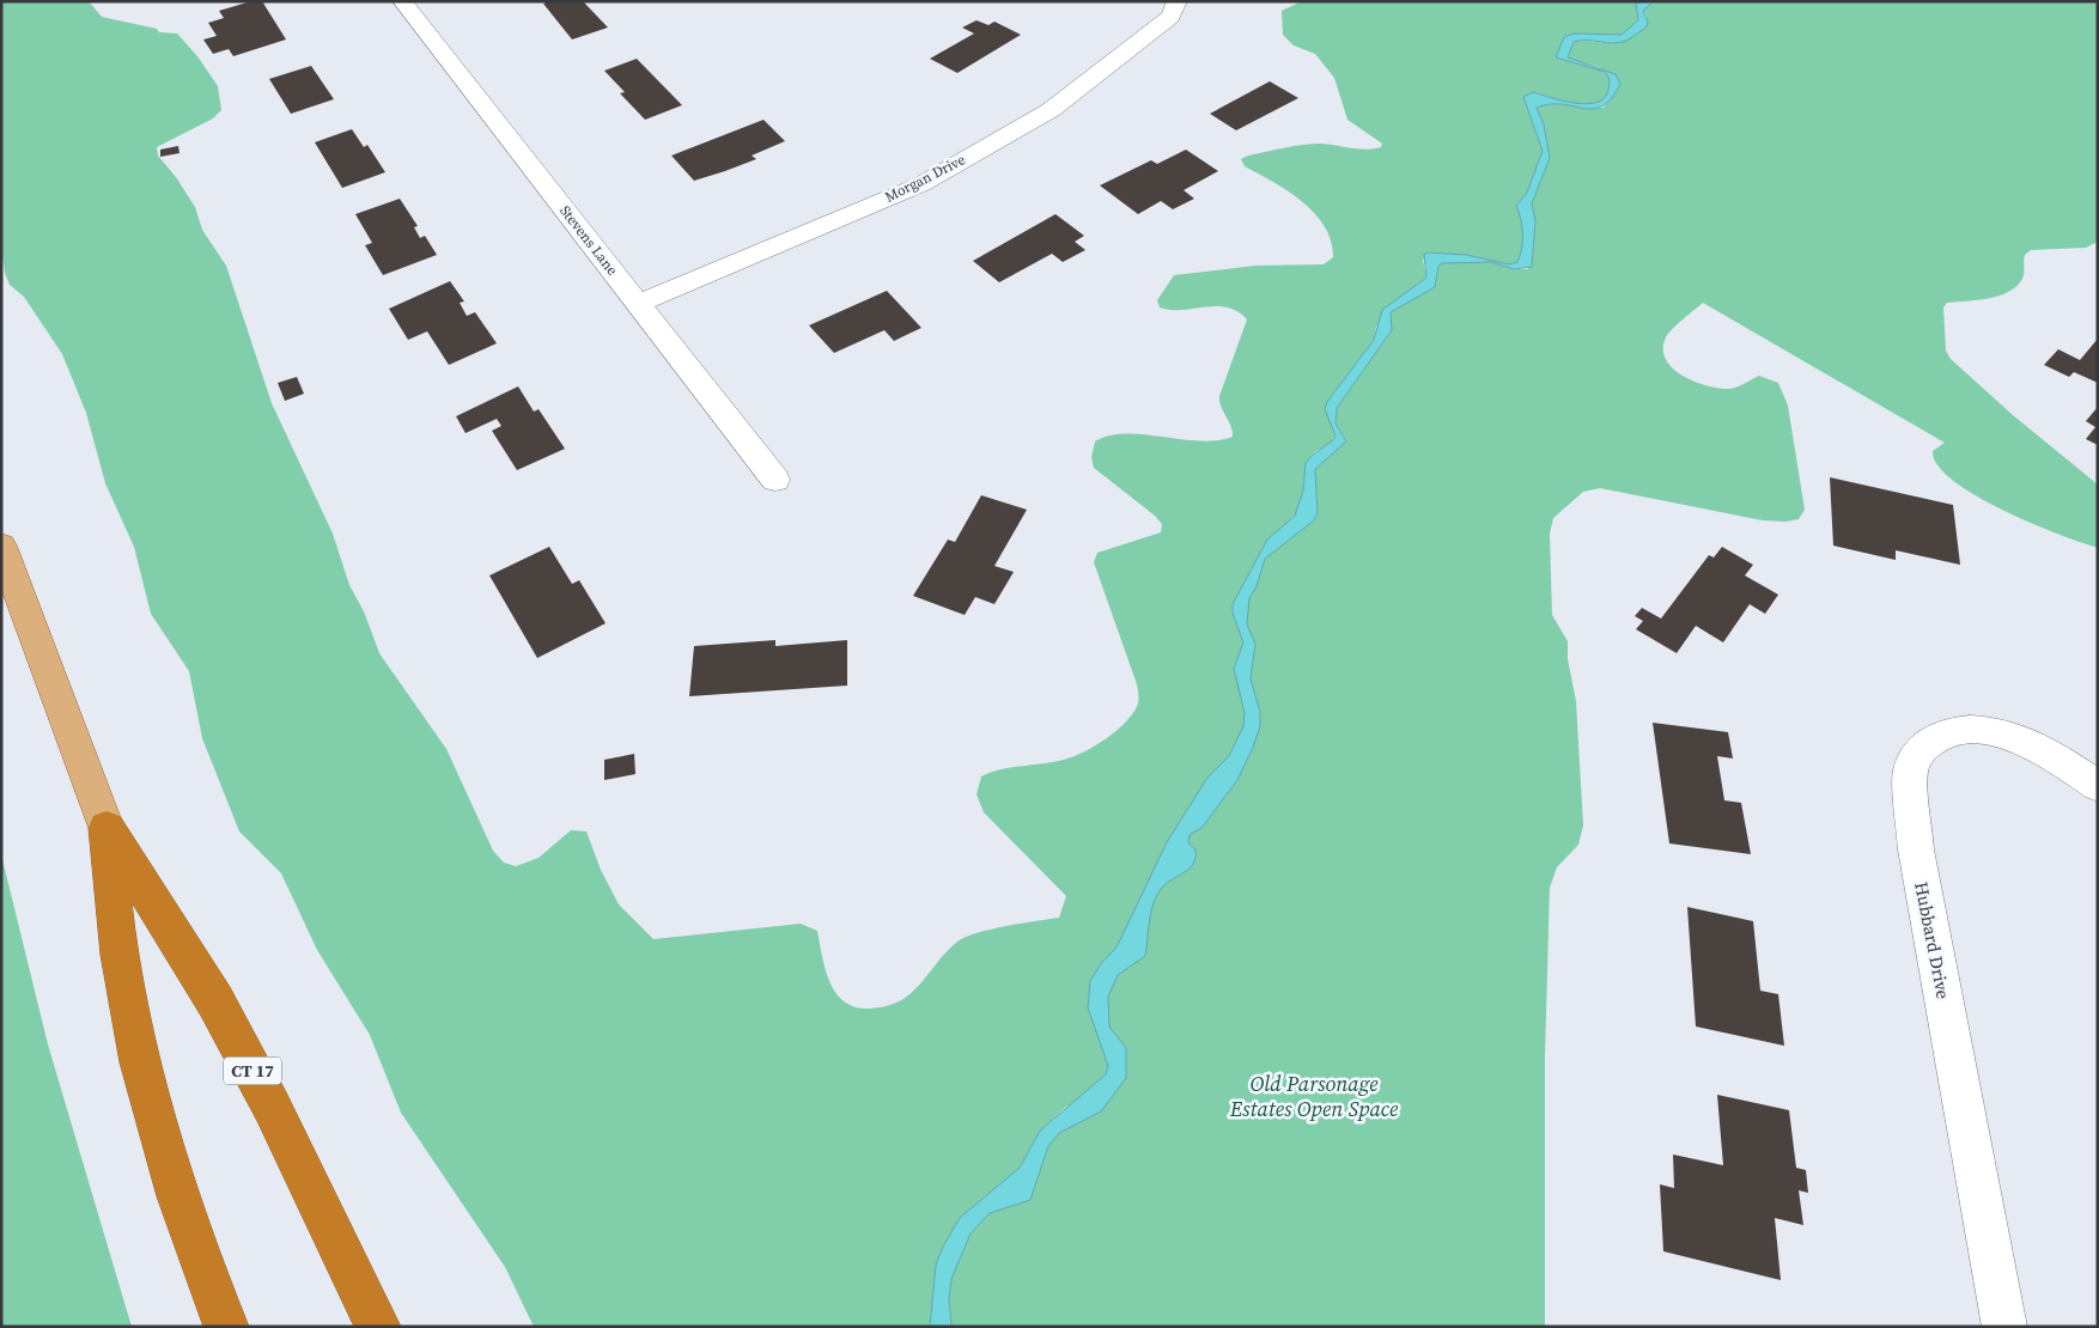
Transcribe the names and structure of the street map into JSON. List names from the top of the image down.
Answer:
{
  "streets": {
    "highway": ["CT 17"],
    "street": ["Morgan Drive", "Stevens Lane", "Hubbard Drive"]
  },
  "crossings": [
    ["Morgan Drive", "Stevens Lane"]
  ],
  "parks": ["Old Parsonage Estates Open Space"]
}
